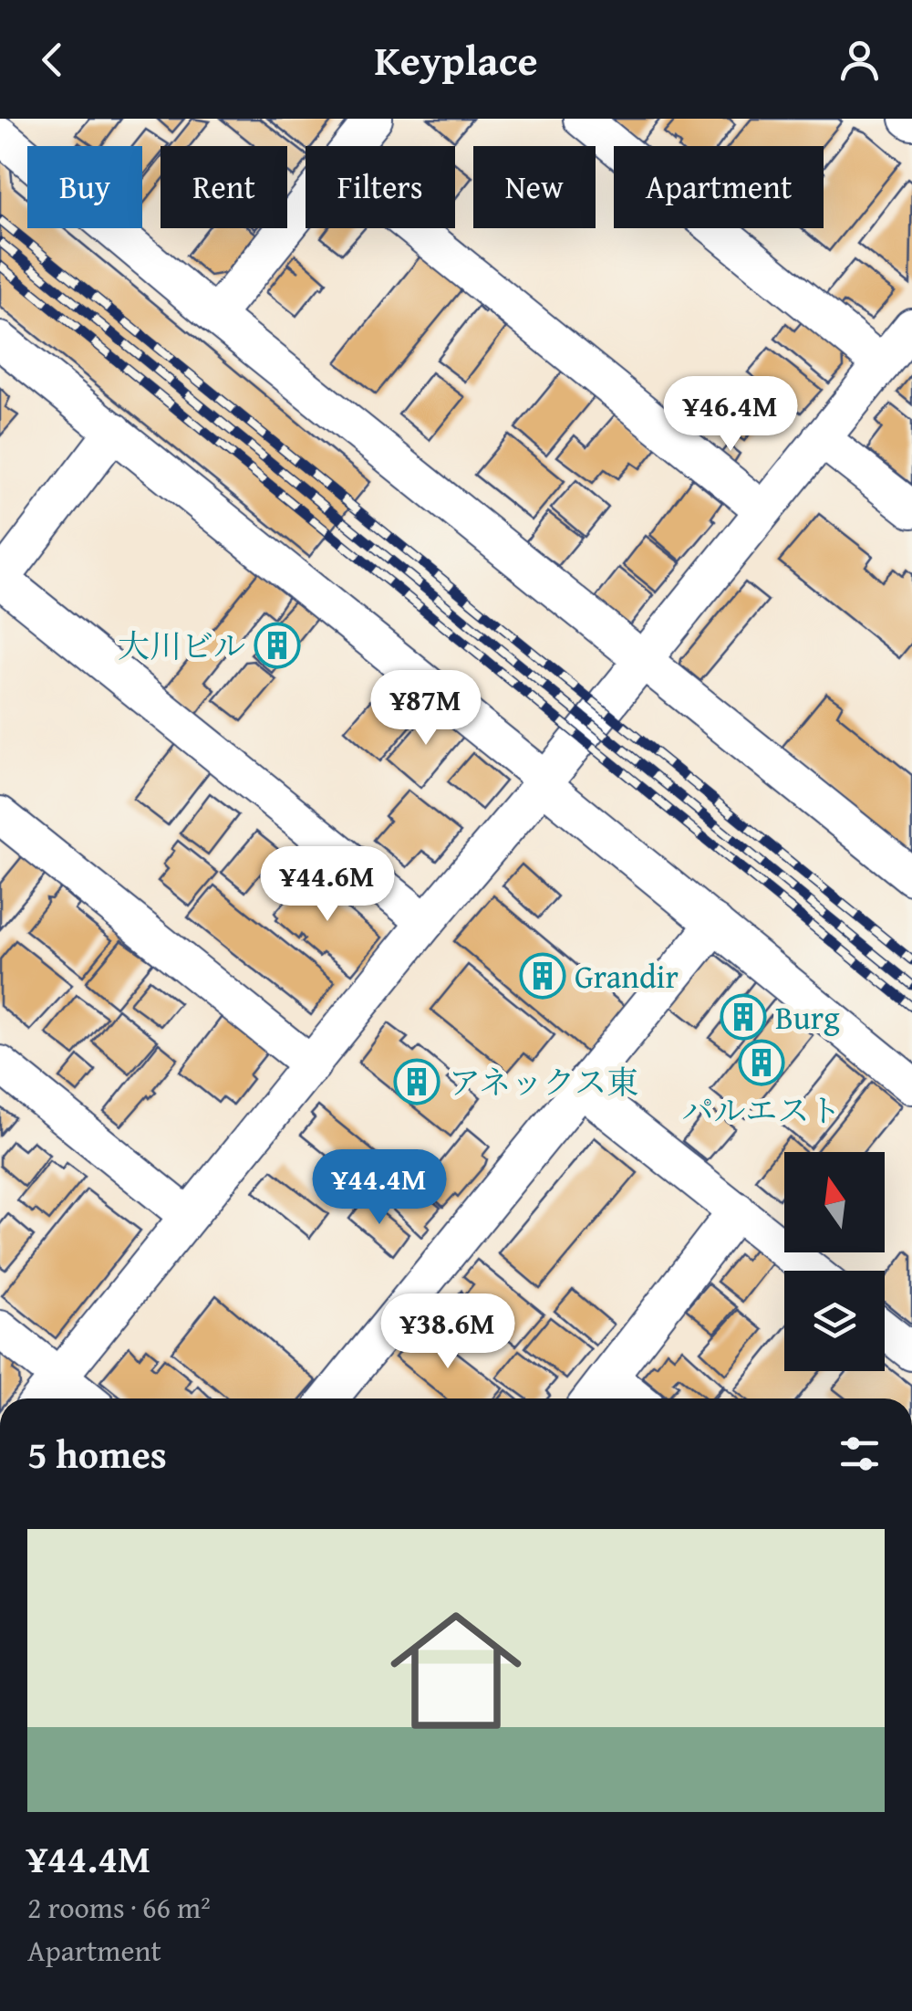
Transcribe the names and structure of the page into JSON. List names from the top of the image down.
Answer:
{
  "places": {
    "building": [
      "大川ビル",
      "Grandir",
      "Burg",
      "パルエスト",
      "アネックス東"
    ]
  },
  "north": "top",
  "page": {
    "header": "Keyplace",
    "chip": [
      "Buy",
      "Rent",
      "Filters",
      "New",
      "Apartment"
    ],
    "price": [
      "¥46.4M",
      "¥87M",
      "¥44.6M",
      "¥44.4M",
      "¥38.6M"
    ],
    "heading": "5 homes",
    "list": [
      {
        "name": "¥44.4M",
        "note": "2 rooms · 66 m² · Apartment"
      }
    ]
  }
}
